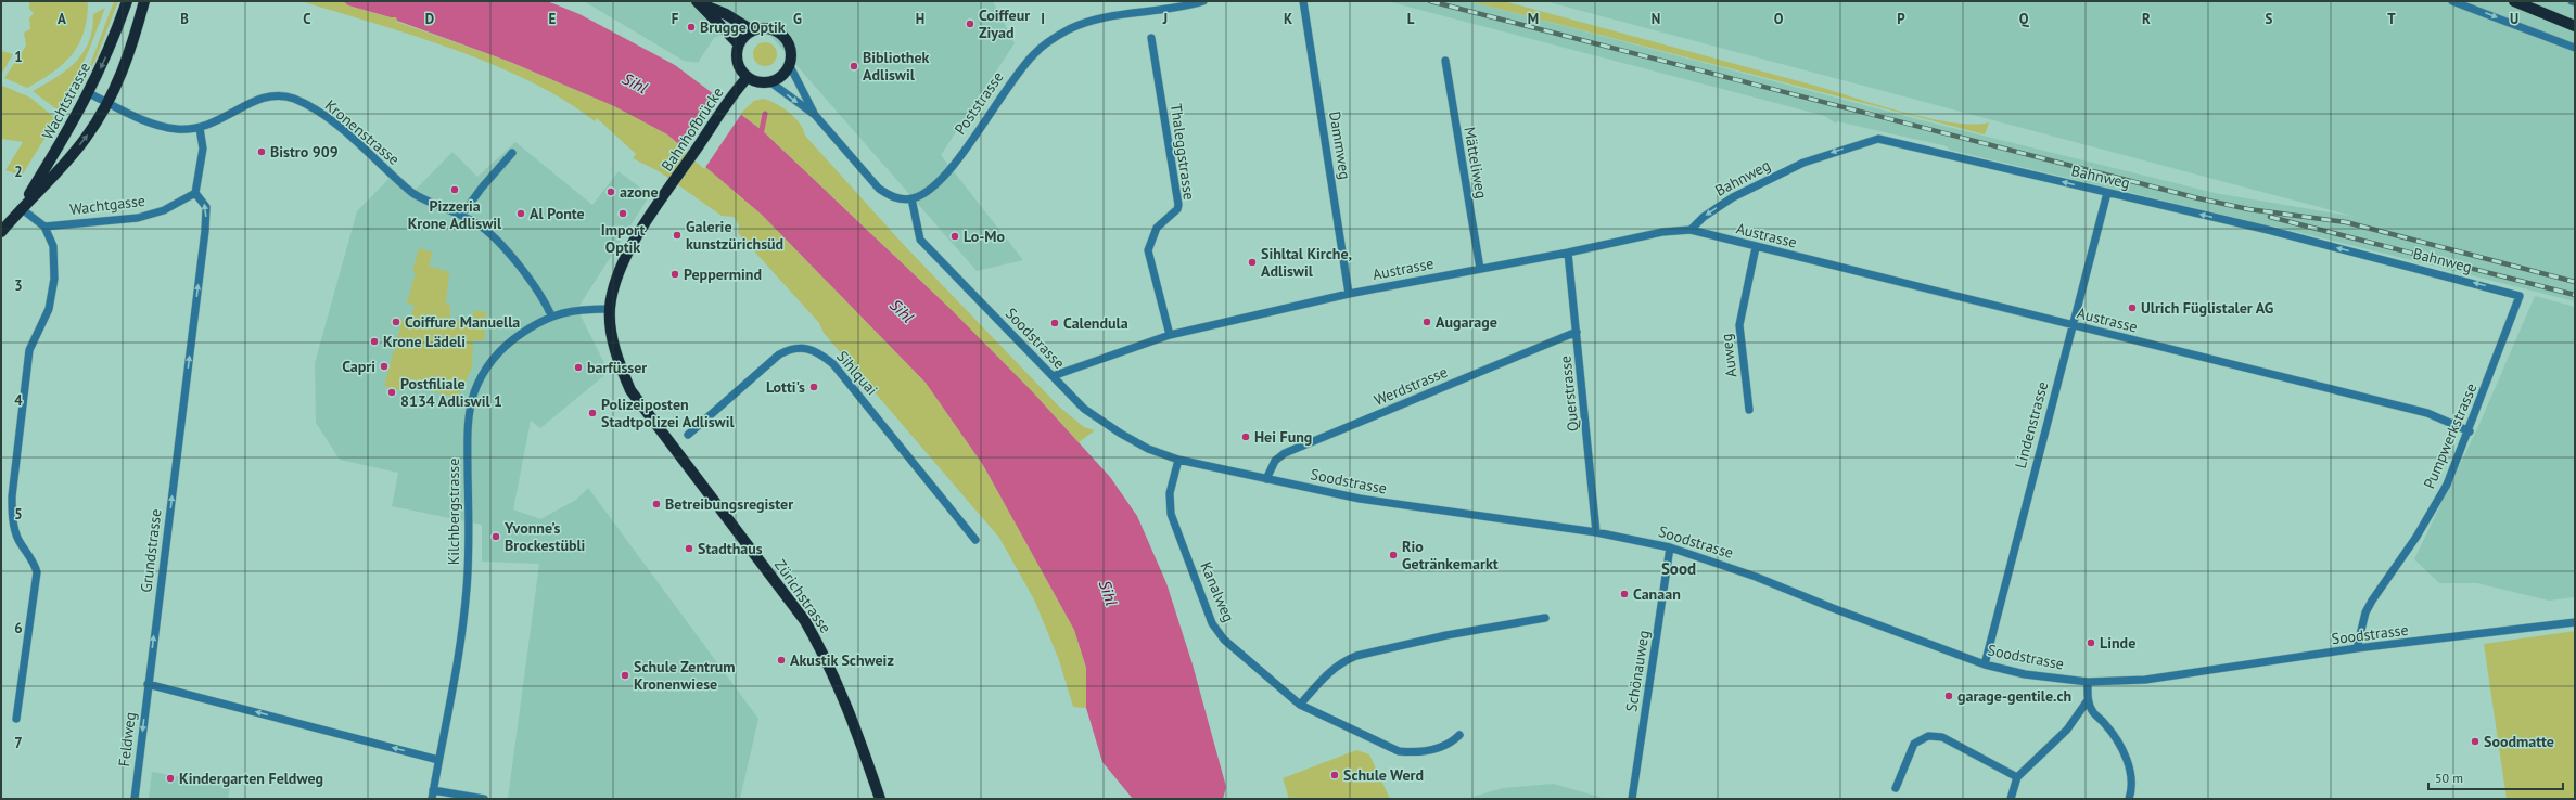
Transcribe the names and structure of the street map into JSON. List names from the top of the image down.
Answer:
{
  "streets": {
    "main road": ["Wachtstrasse", "Bahnhofbrücke", "Zürichstrasse"],
    "street": [
      "Poststrasse",
      "Kronenstrasse",
      "Dammweg",
      "Thaleggstrasse",
      "Mätteliweg",
      "Bahnweg",
      "Wachtgasse",
      "Austrasse",
      "Soodstrasse",
      "Auweg",
      "Sihlquai",
      "Werdstrasse",
      "Querstrasse",
      "Lindenstrasse",
      "Pumpwerkstrasse",
      "Kilchbergstrasse",
      "Grundstrasse",
      "Kanalweg",
      "Schönauweg",
      "Feldweg"
    ]
  },
  "crossings": [
    ["Wachtstrasse", "Kronenstrasse"],
    ["Poststrasse", "Soodstrasse"],
    ["Bahnhofbrücke", "Zürichstrasse"],
    ["Kronenstrasse", "Kilchbergstrasse"],
    ["Dammweg", "Austrasse"],
    ["Thaleggstrasse", "Austrasse"],
    ["Mätteliweg", "Austrasse"],
    ["Bahnweg", "Austrasse"],
    ["Bahnweg", "Lindenstrasse"],
    ["Bahnweg", "Pumpwerkstrasse"],
    ["Wachtgasse", "Grundstrasse"],
    ["Austrasse", "Soodstrasse"],
    ["Austrasse", "Auweg"],
    ["Austrasse", "Querstrasse"],
    ["Austrasse", "Lindenstrasse"],
    ["Austrasse", "Pumpwerkstrasse"],
    ["Soodstrasse", "Werdstrasse"],
    ["Soodstrasse", "Querstrasse"],
    ["Soodstrasse", "Lindenstrasse"],
    ["Soodstrasse", "Pumpwerkstrasse"],
    ["Soodstrasse", "Kanalweg"],
    ["Soodstrasse", "Schönauweg"],
    ["Werdstrasse", "Querstrasse"],
    ["Kilchbergstrasse", "Zürichstrasse"],
    ["Grundstrasse", "Feldweg"]
  ],
  "one_way": ["Bahnweg", "Grundstrasse", "Feldweg"],
  "districts": ["Sood"],
  "water": ["Sihl"],
  "places": [
    "Coiffeur Ziyad",
    "Brugge Optik",
    "Bibliothek Adliswil",
    "Bistro 909",
    "Pizzeria Krone Adliswil",
    "azone",
    "Al Ponte",
    "Import Optik",
    "Galerie kunstzürichsüd",
    "Lo-Mo",
    "Sihltal Kirche, Adliswil",
    "Peppermind",
    "Ulrich Füglistaler AG",
    "Coiffure Manuella",
    "Augarage",
    "Calendula",
    "Krone Lädeli",
    "Capri",
    "barfüsser",
    "Lotti's",
    "Postfiliale 8134 Adliswil 1",
    "Polizeiposten Stadtpolizei Adliswil",
    "Hei Fung",
    "Betreibungsregister",
    "Yvonne’s Brockestübli",
    "Stadthaus",
    "Rio Getränkemarkt",
    "Canaan",
    "Linde",
    "Akustik Schweiz",
    "Schule Zentrum Kronenwiese",
    "garage-gentile.ch",
    "Soodmatte",
    "Schule Werd",
    "Kindergarten Feldweg"
  ],
  "scale_bar": "50 m",
  "grid": {
    "columns": [
      "A",
      "B",
      "C",
      "D",
      "E",
      "F",
      "G",
      "H",
      "I",
      "J",
      "K",
      "L",
      "M",
      "N",
      "O",
      "P",
      "Q",
      "R",
      "S",
      "T",
      "U"
    ],
    "rows": [
      "1",
      "2",
      "3",
      "4",
      "5",
      "6",
      "7"
    ]
  }
}
